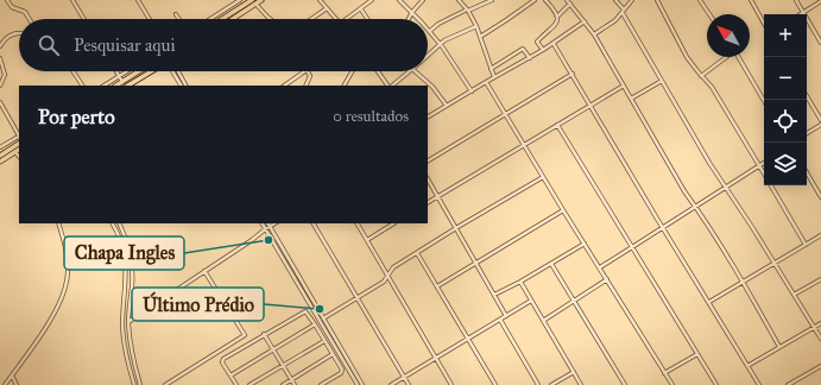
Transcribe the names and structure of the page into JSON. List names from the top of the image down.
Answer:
{
  "places": ["Chapa Ingles", "Último Prédio"],
  "north": "top left",
  "page": {
    "map_buttons": ["+", "−"],
    "search": "Pesquisar aqui",
    "heading": ["Por perto", "0 resultados"]
  }
}
